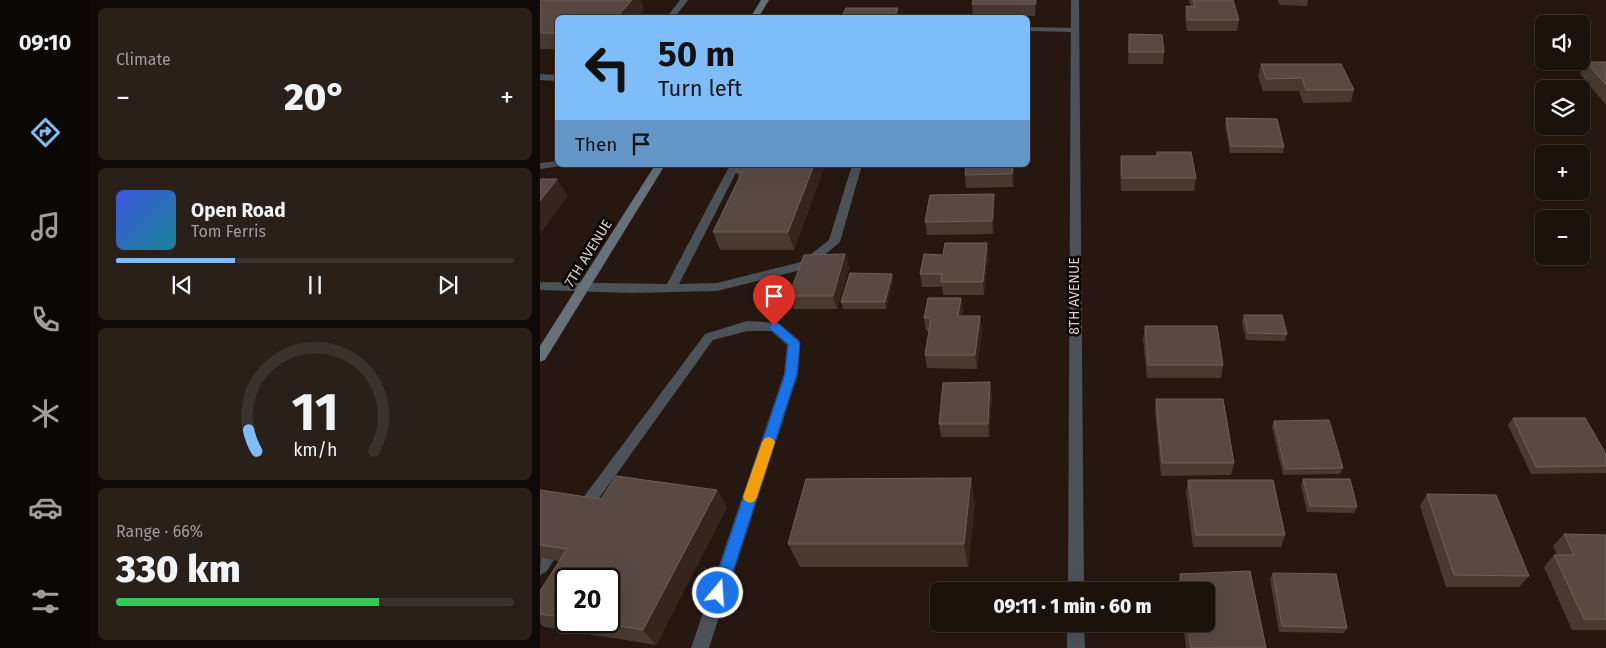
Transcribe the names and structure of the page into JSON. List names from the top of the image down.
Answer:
{
  "streets": {
    "main road": ["7TH AVENUE"],
    "street": ["8TH AVENUE"]
  },
  "page": {
    "tabs": "09:10",
    "tile": [
      "Climate",
      ["Range · 66%", "330 km"]
    ],
    "map_buttons": ["+", "−"],
    "turn": ["50 m", "Turn left"],
    "heat": ["−", "20°", "+"],
    "then": "Then",
    "song": ["Open Road", "Tom Ferris"],
    "limit": "20",
    "trip": "09:11 · 1 min · 60 m",
    "gauge": ["11", "km/h"]
  }
}
